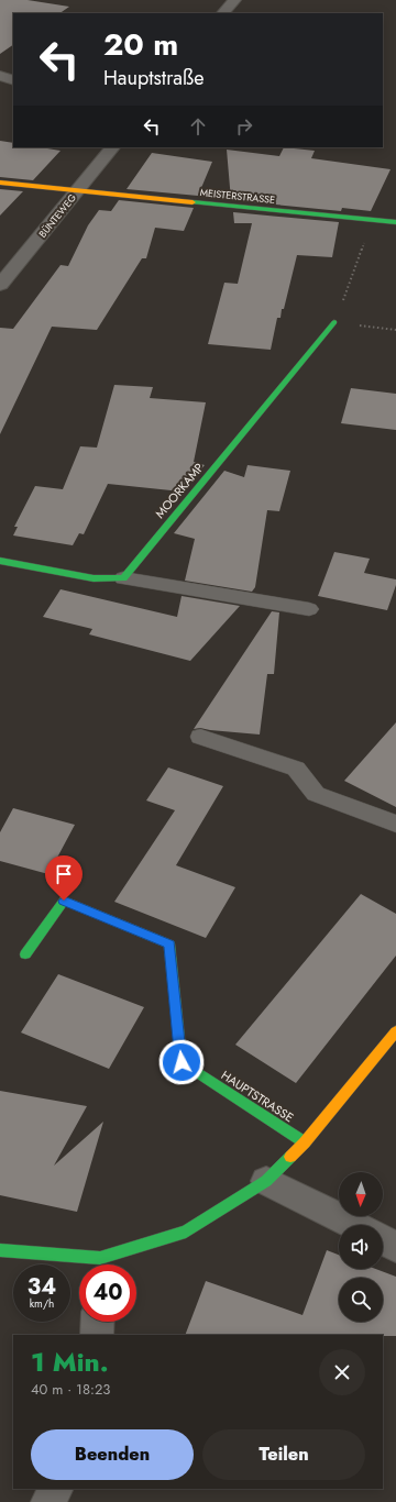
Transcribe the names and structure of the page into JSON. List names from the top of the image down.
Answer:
{
  "streets": {
    "street": [
      "MEISTERSTRASSE",
      "BÜNTEWEG",
      "MOORKAMP",
      "HAUPTSTRASSE"
    ]
  },
  "crossings": [
    ["MEISTERSTRASSE", "BÜNTEWEG"]
  ],
  "north": "bottom",
  "page": {
    "turn": ["20 m", "Hauptstraße"],
    "speed": "34 km/h",
    "limit": "40",
    "heading": ["1 Min.", "40 m · 18:23"],
    "buttons": ["Beenden", "Teilen"]
  }
}
